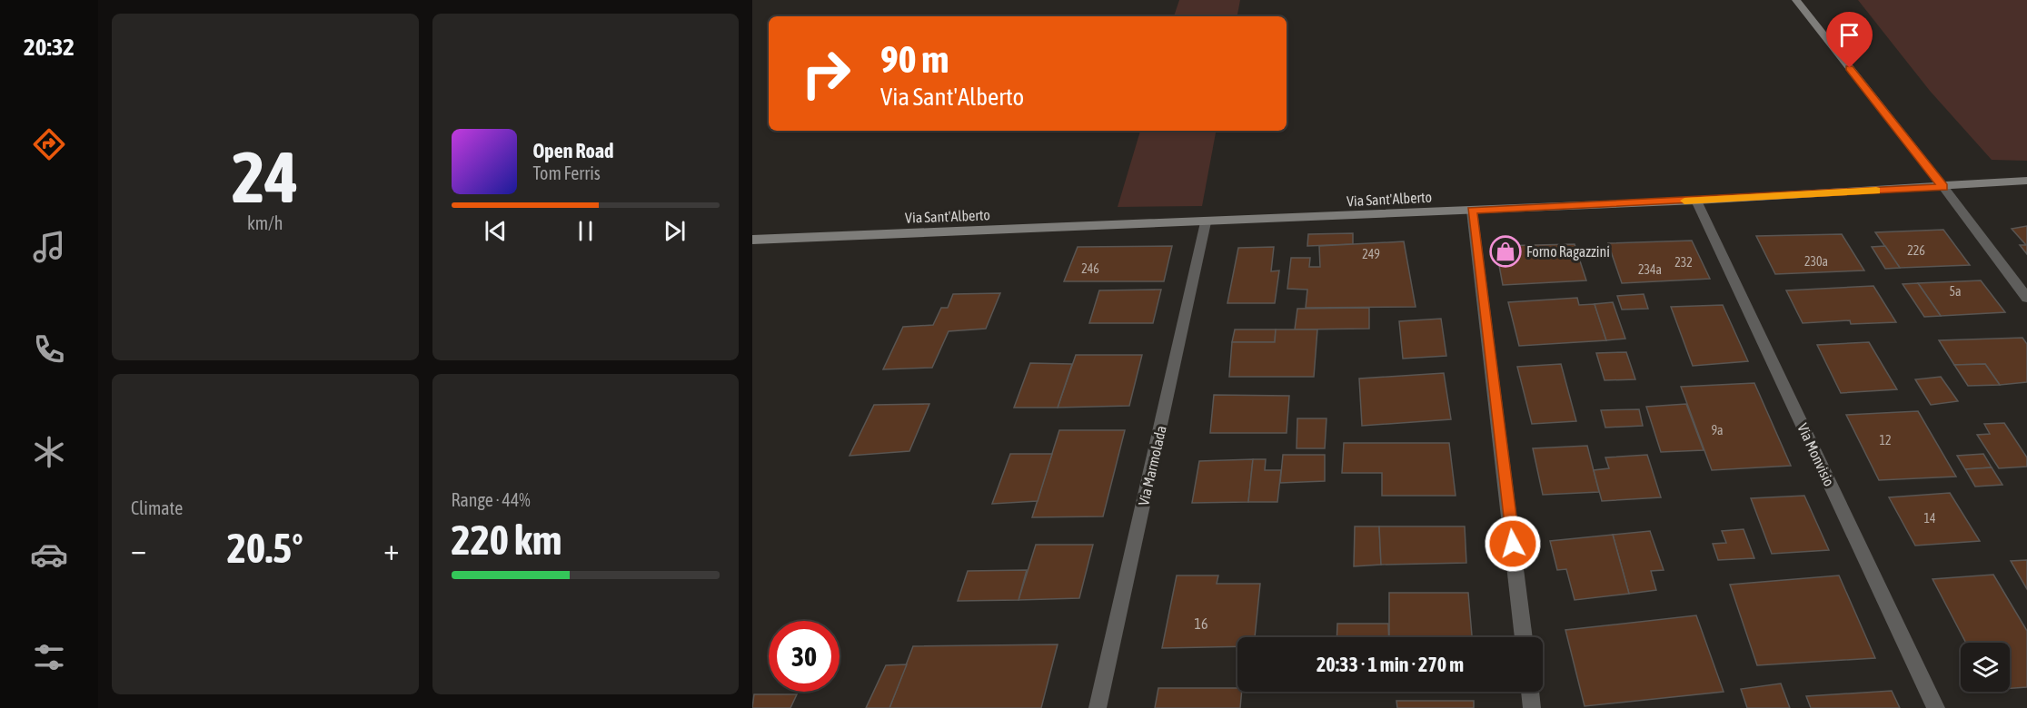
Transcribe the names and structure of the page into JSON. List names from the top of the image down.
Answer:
{
  "streets": {
    "street": ["Via Sant'Alberto", "Via Monvisio", "Via Marmolada"]
  },
  "crossings": [
    ["Via Sant'Alberto", "Via Monvisio"],
    ["Via Sant'Alberto", "Via Marmolada"]
  ],
  "places": {
    "shop": ["Forno Ragazzini"]
  },
  "house_numbers": [
    "226",
    "249",
    "230a",
    "232",
    "246",
    "234a",
    "5a",
    "9a",
    "12",
    "14",
    "16"
  ],
  "page": {
    "tabs": "20:32",
    "tile": [
      ["24", "km/h"],
      "Climate",
      ["Range · 44%", "220 km"]
    ],
    "turn": ["90 m", "Via Sant'Alberto"],
    "song": ["Open Road", "Tom Ferris"],
    "heat": ["−", "20.5°", "+"],
    "limit": "30",
    "trip": "20:33 · 1 min · 270 m"
  }
}
